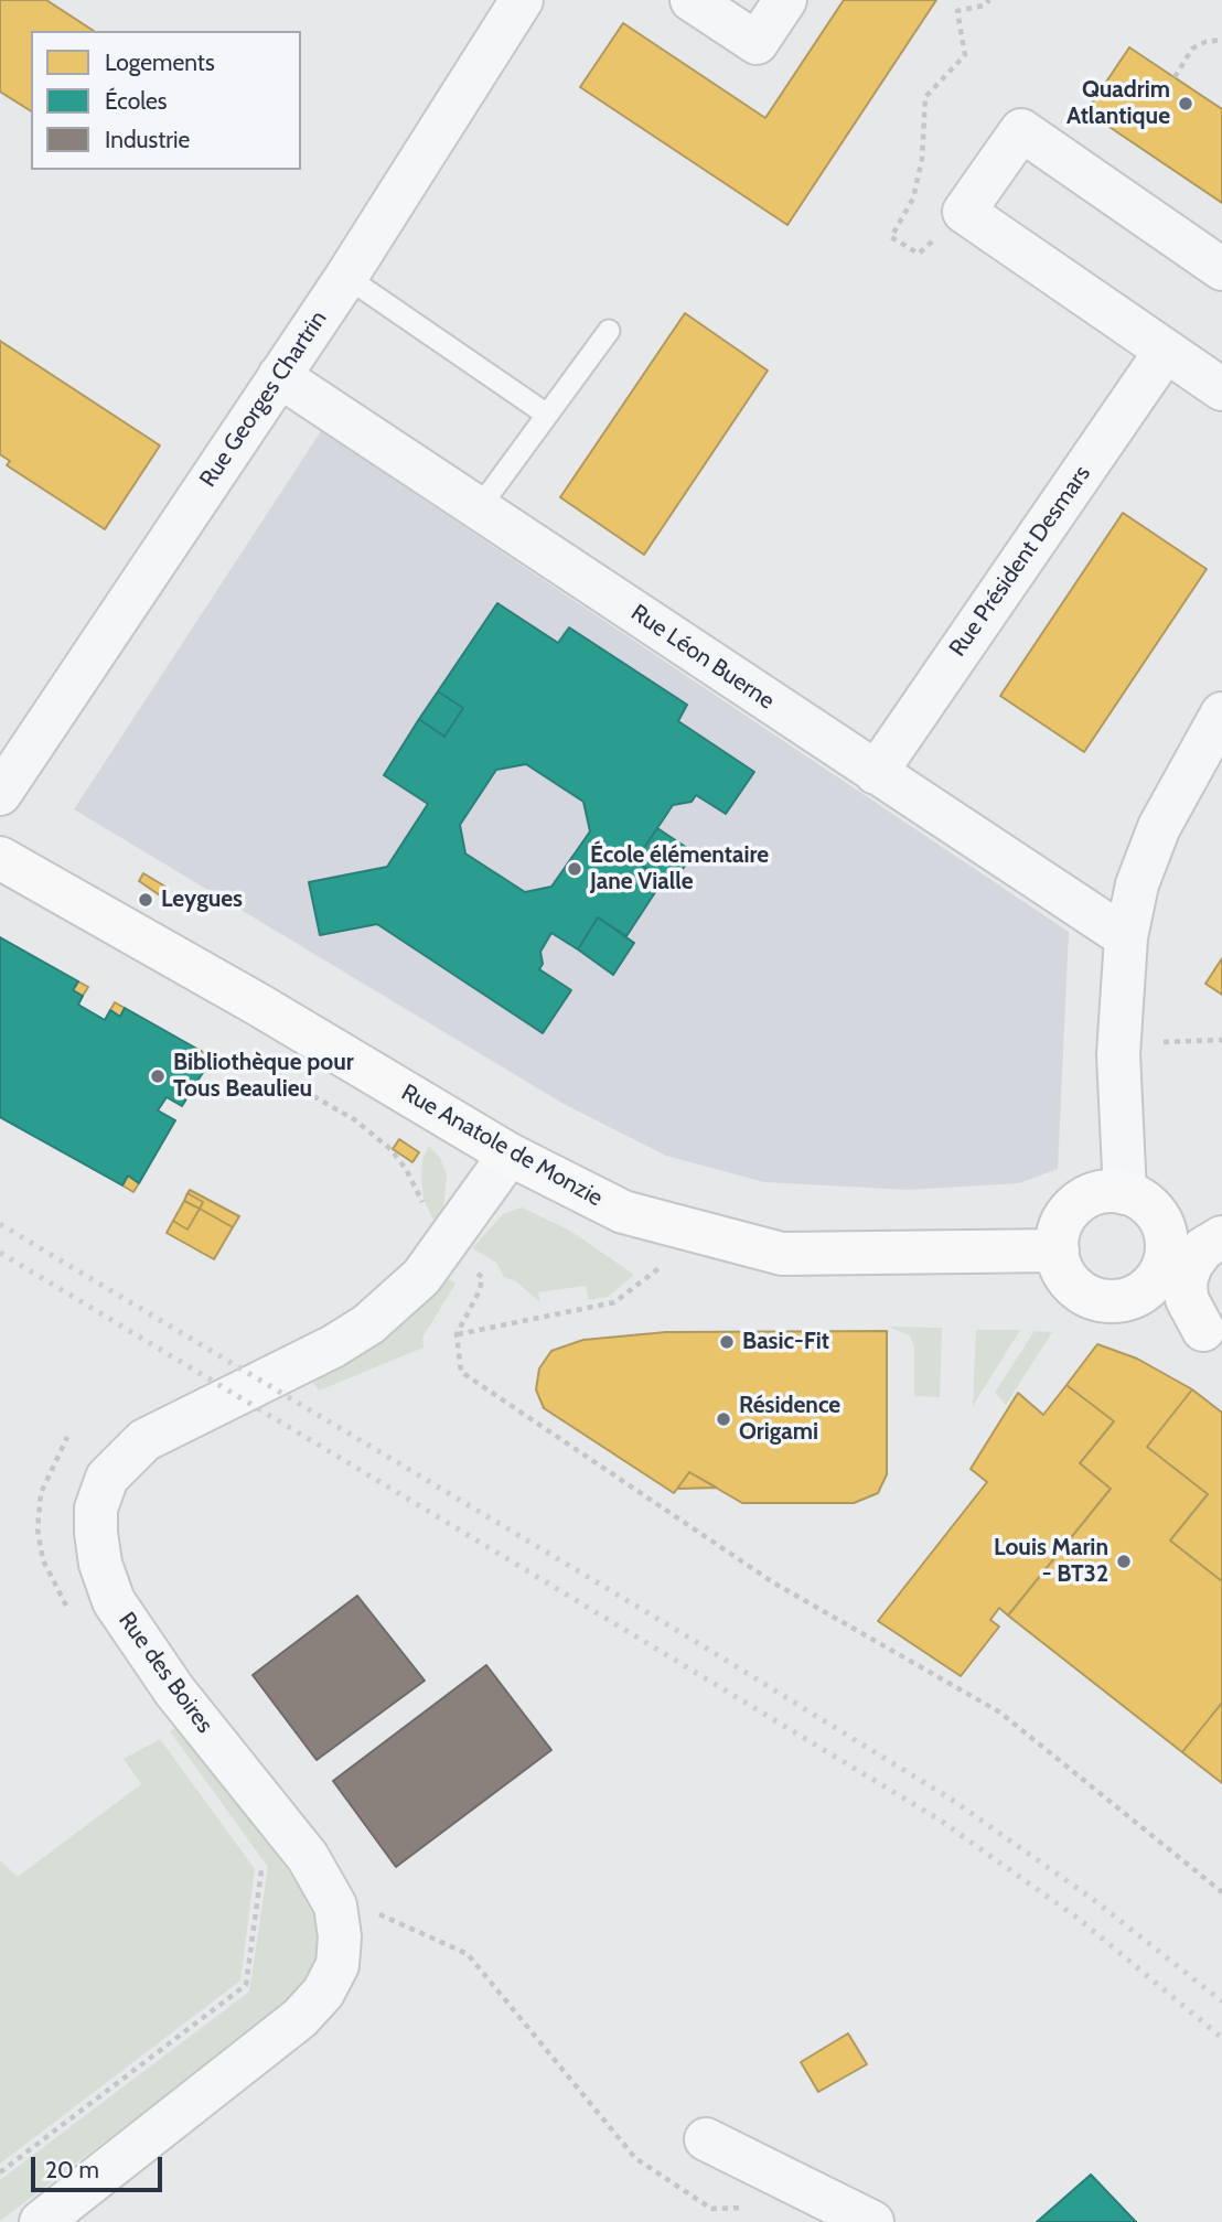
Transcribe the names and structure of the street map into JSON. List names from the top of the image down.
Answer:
{
  "streets": {
    "street": [
      "Rue Georges Chartrin",
      "Rue Président Desmars",
      "Rue Léon Buerne",
      "Rue Anatole de Monzie",
      "Rue des Boires"
    ]
  },
  "crossings": [
    ["Rue Georges Chartrin", "Rue Léon Buerne"],
    ["Rue Président Desmars", "Rue Léon Buerne"],
    ["Rue Anatole de Monzie", "Rue des Boires"]
  ],
  "places": [
    "Quadrim Atlantique",
    "École élémentaire Jane Vialle",
    "Leygues",
    "Bibliothèque pour Tous Beaulieu",
    "Basic-Fit",
    "Résidence Origami",
    "Louis Marin - BT32"
  ],
  "legend": ["Logements", "Écoles", "Industrie"],
  "scale_bar": "20 m"
}
